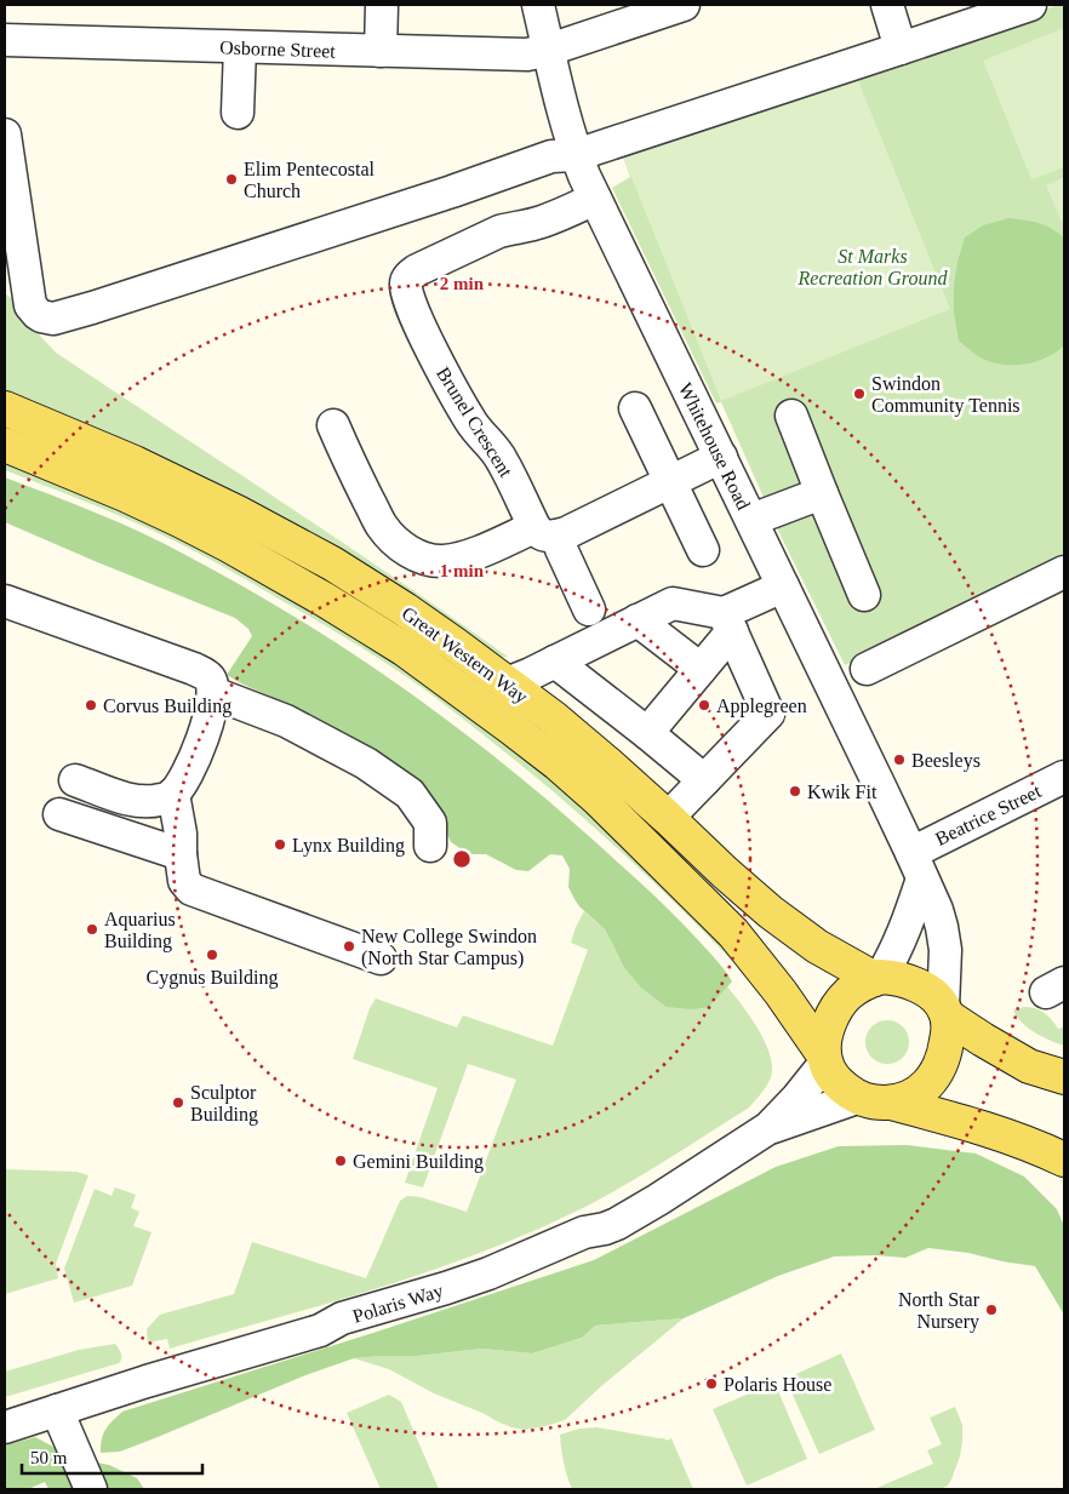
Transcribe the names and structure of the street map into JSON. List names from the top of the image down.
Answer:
{
  "streets": {
    "main road": ["Great Western Way"],
    "street": [
      "Osborne Street",
      "Brunel Crescent",
      "Whitehouse Road",
      "Beatrice Street",
      "Polaris Way"
    ]
  },
  "crossings": [
    ["Osborne Street", "Whitehouse Road"],
    ["Brunel Crescent", "Whitehouse Road"],
    ["Whitehouse Road", "Great Western Way"],
    ["Whitehouse Road", "Beatrice Street"],
    ["Whitehouse Road", "Polaris Way"],
    ["Great Western Way", "Polaris Way"]
  ],
  "parks": ["St Marks Recreation Ground"],
  "places": [
    "Elim Pentecostal Church",
    "Swindon Community Tennis",
    "Corvus Building",
    "Applegreen",
    "Beesleys",
    "Kwik Fit",
    "Lynx Building",
    "Aquarius Building",
    "New College Swindon (North Star Campus)",
    "Cygnus Building",
    "Sculptor Building",
    "Gemini Building",
    "North Star Nursery",
    "Polaris House"
  ],
  "scale_bar": "50 m",
  "rings": ["2 min", "1 min"]
}
